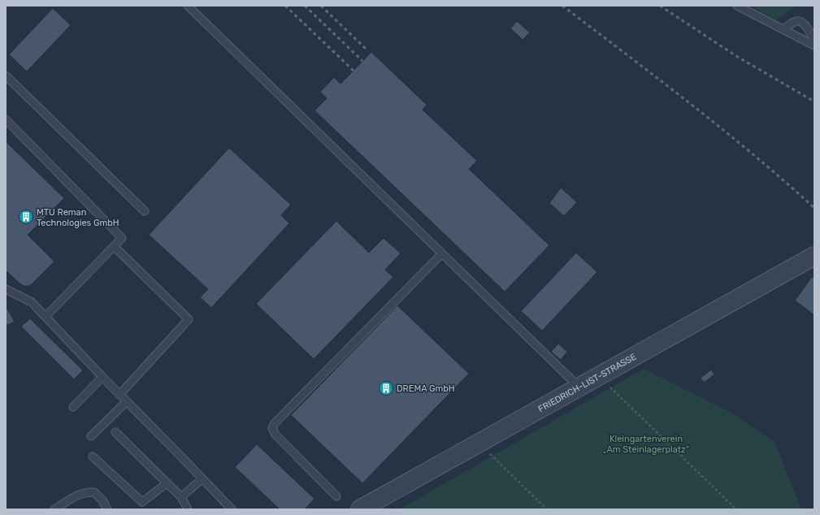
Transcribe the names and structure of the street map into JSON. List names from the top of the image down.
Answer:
{
  "streets": {
    "street": ["FRIEDRICH-LIST-STRASSE"]
  },
  "parks": ["Kleingartenverein „Am Steinlagerplatz“"],
  "places": {
    "building": ["MTU Reman Technologies GmbH", "DREMA GmbH"]
  }
}
